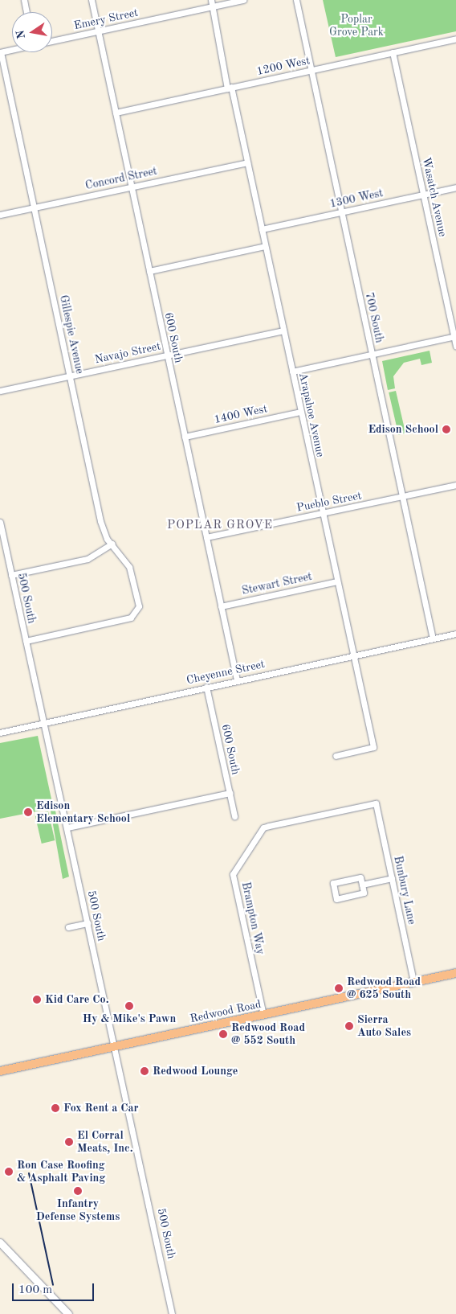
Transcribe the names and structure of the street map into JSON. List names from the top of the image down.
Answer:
{
  "streets": {
    "main road": ["Redwood Road"],
    "street": [
      "Emery Street",
      "1200 West",
      "Concord Street",
      "Wasatch Avenue",
      "1300 West",
      "700 South",
      "Gillespie Avenue",
      "600 South",
      "Navajo Street",
      "1400 West",
      "Arapahoe Avenue",
      "Pueblo Street",
      "Stewart Street",
      "500 South",
      "Cheyenne Street",
      "Bunbury Lane",
      "Brampton Way"
    ]
  },
  "crossings": [
    ["Emery Street", "600 South"],
    ["Emery Street", "Arapahoe Avenue"],
    ["1200 West", "Wasatch Avenue"],
    ["1200 West", "700 South"],
    ["1200 West", "600 South"],
    ["1200 West", "Arapahoe Avenue"],
    ["Concord Street", "Gillespie Avenue"],
    ["Concord Street", "600 South"],
    ["Concord Street", "Arapahoe Avenue"],
    ["Wasatch Avenue", "1300 West"],
    ["1300 West", "700 South"],
    ["1300 West", "Arapahoe Avenue"],
    ["700 South", "Pueblo Street"],
    ["700 South", "Cheyenne Street"],
    ["Gillespie Avenue", "Navajo Street"],
    ["Gillespie Avenue", "500 South"],
    ["600 South", "Navajo Street"],
    ["600 South", "1400 West"],
    ["600 South", "Pueblo Street"],
    ["600 South", "Stewart Street"],
    ["600 South", "Cheyenne Street"],
    ["Navajo Street", "Arapahoe Avenue"],
    ["1400 West", "Arapahoe Avenue"],
    ["Arapahoe Avenue", "Pueblo Street"],
    ["Arapahoe Avenue", "Stewart Street"],
    ["Arapahoe Avenue", "Cheyenne Street"],
    ["500 South", "Cheyenne Street"],
    ["500 South", "Redwood Road"],
    ["Bunbury Lane", "Brampton Way"],
    ["Bunbury Lane", "Redwood Road"],
    ["Brampton Way", "Redwood Road"]
  ],
  "districts": ["POPLAR GROVE"],
  "parks": ["Poplar Grove Park"],
  "places": [
    "Edison School",
    "Edison Elementary School",
    "Redwood Road @ 625 South",
    "Kid Care Co.",
    "Hy & Mike's Pawn",
    "Sierra Auto Sales",
    "Redwood Road @ 552 South",
    "Redwood Lounge",
    "Fox Rent a Car",
    "El Corral Meats, Inc.",
    "Ron Case Roofing & Asphalt Paving",
    "Infantry Defense Systems"
  ],
  "scale_bar": "100 m",
  "north": "left"
}
